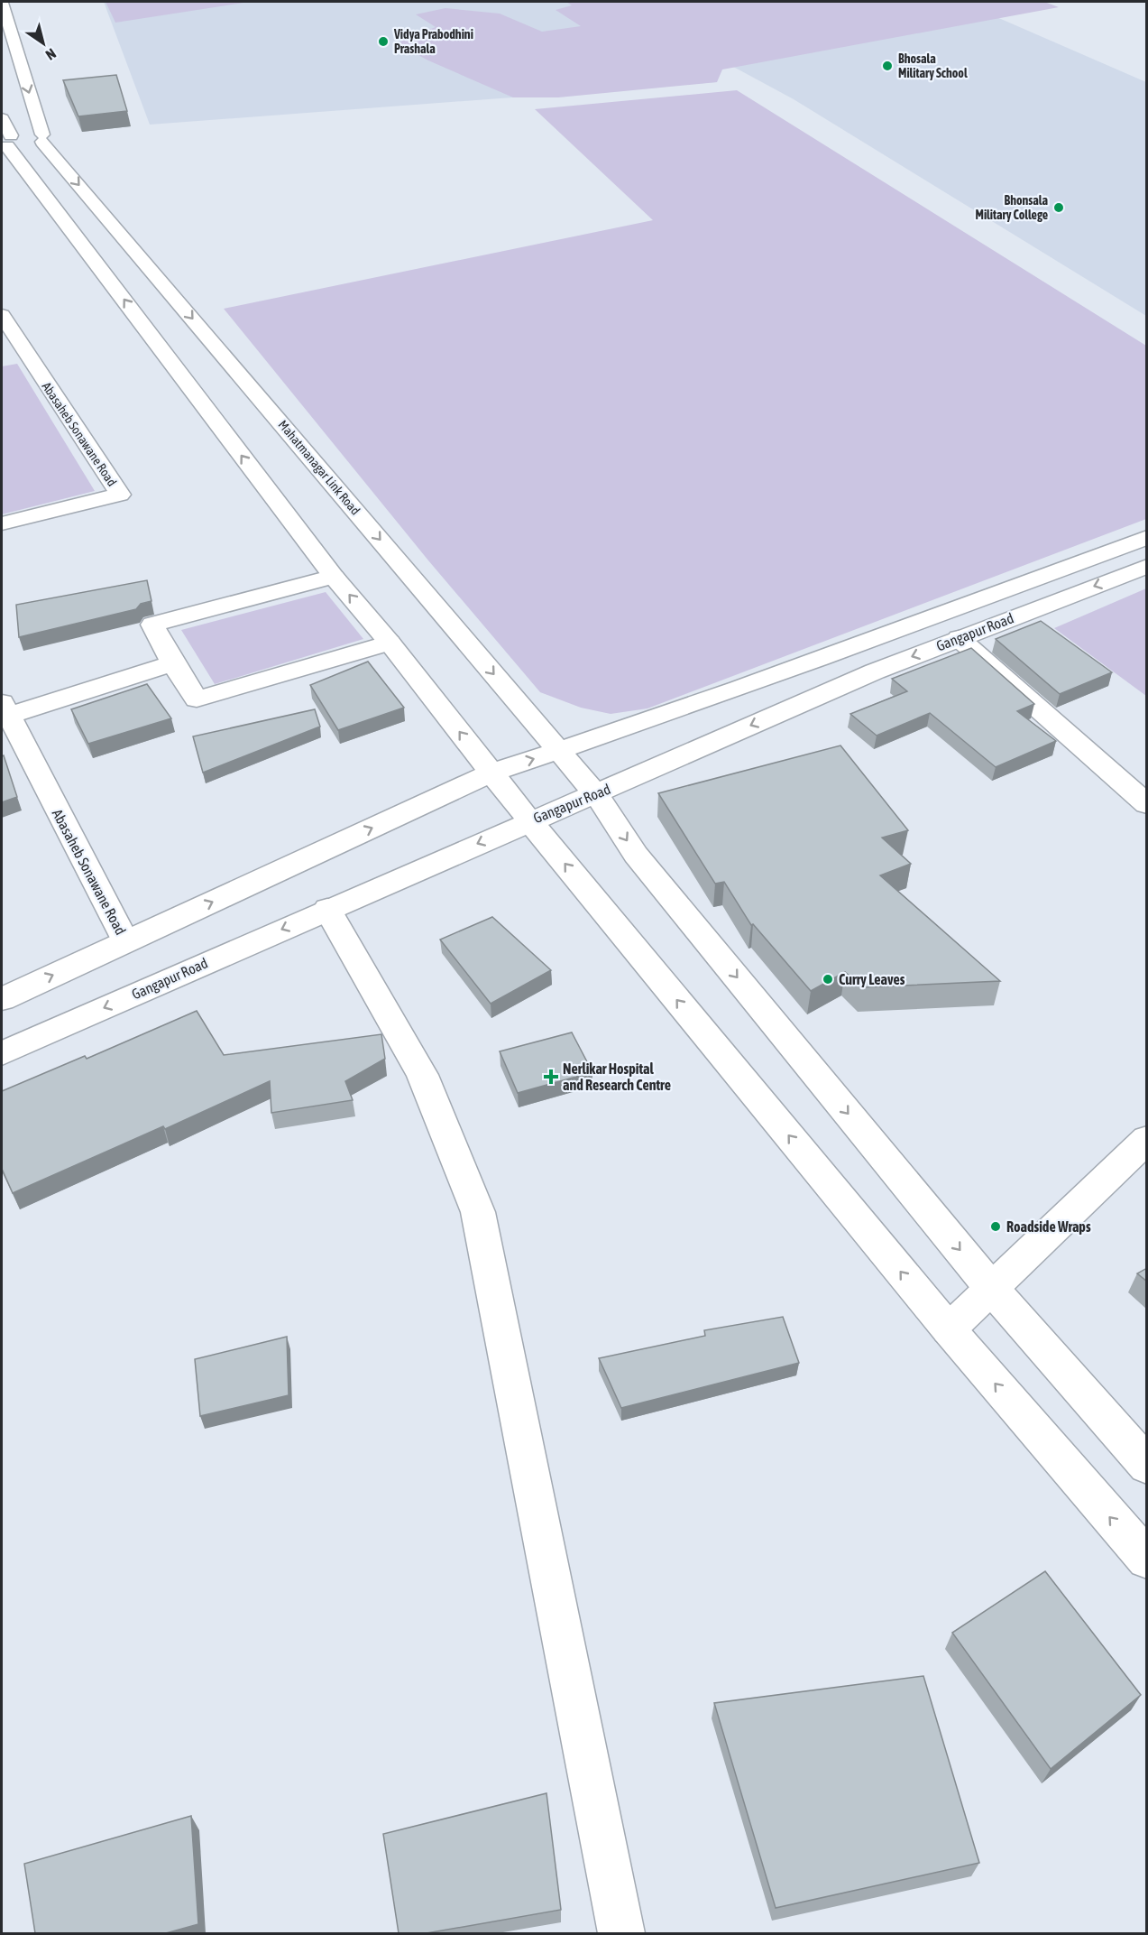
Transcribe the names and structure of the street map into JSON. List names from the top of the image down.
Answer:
{
  "streets": {
    "main road": ["Abasaheb Sonawane Road", "Mahatmanagar Link Road", "Gangapur Road"]
  },
  "crossings": [
    ["Abasaheb Sonawane Road", "Gangapur Road"],
    ["Mahatmanagar Link Road", "Gangapur Road"]
  ],
  "places": {
    "other": [
      "Vidya Prabodhini Prashala",
      "Bhosala Military School",
      "Bhonsala Military College",
      "Curry Leaves",
      "Roadside Wraps"
    ],
    "health": ["Nerlikar Hospital and Research Centre"]
  },
  "north": "bottom right"
}
